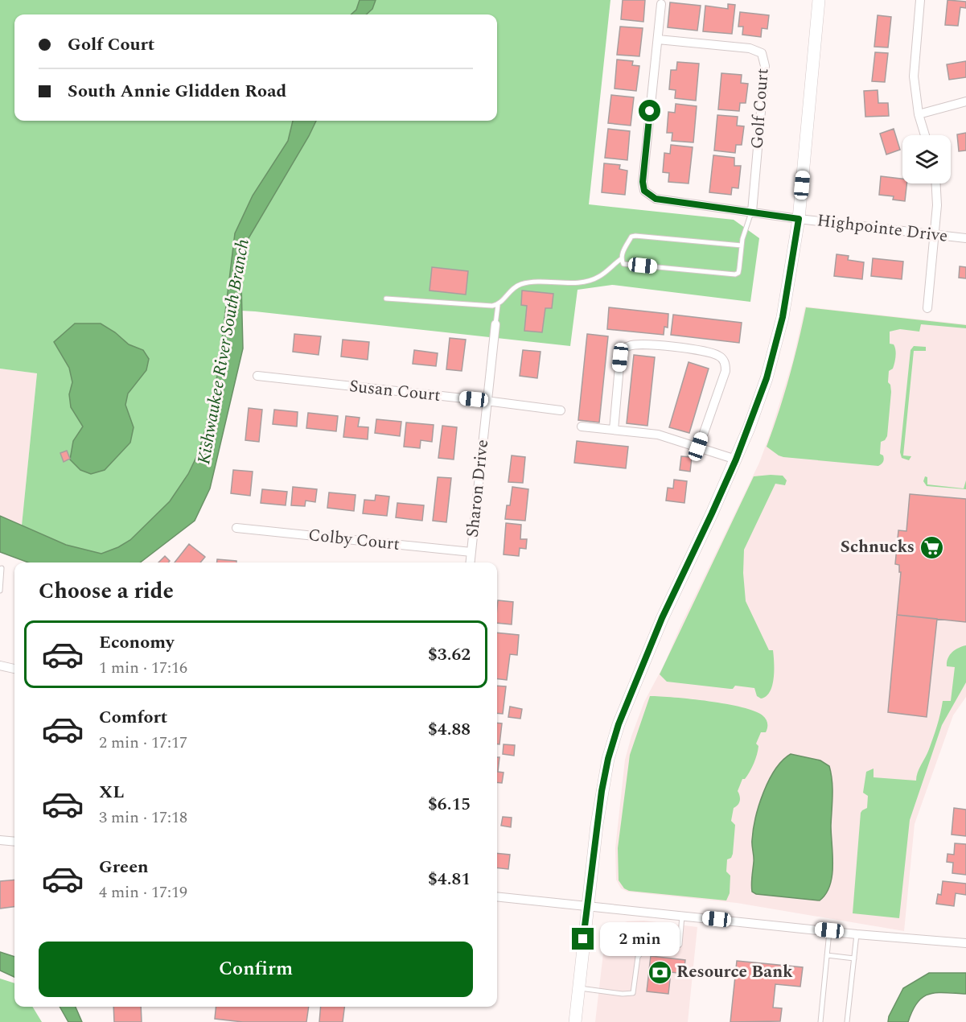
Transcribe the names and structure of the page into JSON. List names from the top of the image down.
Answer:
{
  "streets": {
    "street": [
      "Golf Court",
      "Highpointe Drive",
      "Susan Court",
      "Sharon Drive",
      "Colby Court"
    ]
  },
  "crossings": [
    ["Susan Court", "Sharon Drive"],
    ["Sharon Drive", "Colby Court"]
  ],
  "water": ["Kishwaukee River South Branch"],
  "places": {
    "supermarket": ["Schnucks"],
    "bank": ["Resource Bank"]
  },
  "page": {
    "banner": ["Golf Court", "South Annie Glidden Road"],
    "heading": "Choose a ride",
    "list": [
      {
        "name": "Economy",
        "note": "1 min · 17:16",
        "value": "$3.62"
      },
      {
        "name": "Comfort",
        "note": "2 min · 17:17",
        "value": "$4.88"
      },
      {
        "name": "XL",
        "note": "3 min · 17:18",
        "value": "$6.15"
      },
      {
        "name": "Green",
        "note": "4 min · 17:19",
        "value": "$4.81"
      }
    ],
    "bubble": "2 min",
    "buttons": "Confirm"
  }
}
